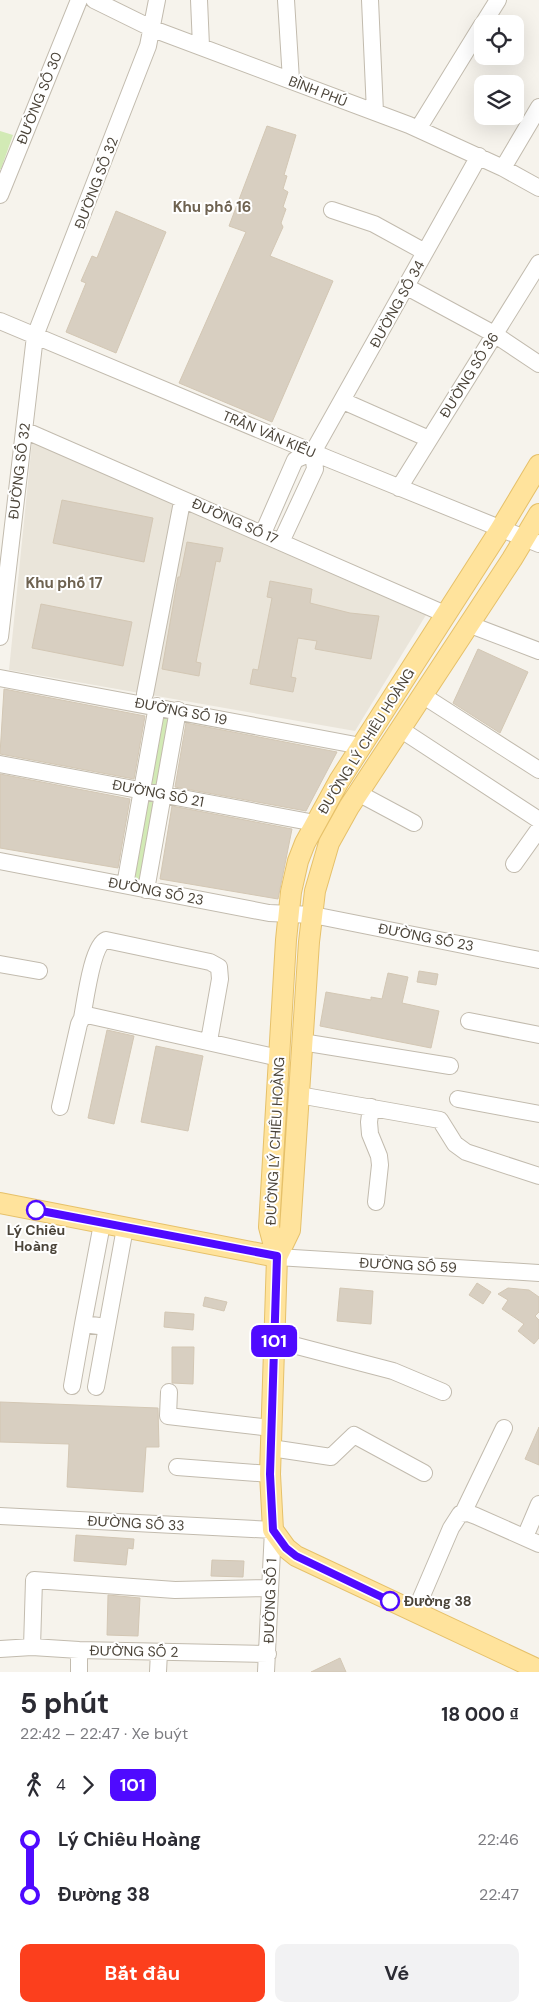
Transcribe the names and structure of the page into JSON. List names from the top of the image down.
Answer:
{
  "streets": {
    "main road": ["ĐƯỜNG LÝ CHIÊU HOÀNG"],
    "street": [
      "BÌNH PHÚ",
      "ĐƯỜNG SỐ 30",
      "ĐƯỜNG SỐ 32",
      "ĐƯỜNG SỐ 34",
      "ĐƯỜNG SỐ 36",
      "TRẦN VĂN KIỂU",
      "ĐƯỜNG SỐ 17",
      "ĐƯỜNG SỐ 19",
      "ĐƯỜNG SỐ 21",
      "ĐƯỜNG SỐ 23",
      "ĐƯỜNG SỐ 59",
      "ĐƯỜNG SỐ 33",
      "ĐƯỜNG SỐ 1",
      "ĐƯỜNG SỐ 2"
    ]
  },
  "crossings": [
    ["BÌNH PHÚ", "ĐƯỜNG SỐ 32"],
    ["BÌNH PHÚ", "ĐƯỜNG SỐ 34"],
    ["ĐƯỜNG SỐ 32", "TRẦN VĂN KIỂU"],
    ["ĐƯỜNG SỐ 32", "ĐƯỜNG SỐ 17"],
    ["ĐƯỜNG SỐ 34", "TRẦN VĂN KIỂU"],
    ["ĐƯỜNG SỐ 34", "ĐƯỜNG SỐ 17"],
    ["ĐƯỜNG SỐ 36", "TRẦN VĂN KIỂU"],
    ["TRẦN VĂN KIỂU", "ĐƯỜNG LÝ CHIÊU HOÀNG"],
    ["ĐƯỜNG SỐ 17", "ĐƯỜNG LÝ CHIÊU HOÀNG"],
    ["ĐƯỜNG SỐ 19", "ĐƯỜNG LÝ CHIÊU HOÀNG"],
    ["ĐƯỜNG LÝ CHIÊU HOÀNG", "ĐƯỜNG SỐ 21"],
    ["ĐƯỜNG LÝ CHIÊU HOÀNG", "ĐƯỜNG SỐ 23"],
    ["ĐƯỜNG LÝ CHIÊU HOÀNG", "ĐƯỜNG SỐ 59"],
    ["ĐƯỜNG SỐ 33", "ĐƯỜNG SỐ 1"],
    ["ĐƯỜNG SỐ 1", "ĐƯỜNG SỐ 2"]
  ],
  "districts": ["Khu phố 16", "Khu phố 17"],
  "places": ["Lý Chiêu Hoàng", "Đường 38"],
  "lines": ["bus line 101"],
  "page": {
    "on_map": "101",
    "heading": ["5 phút", "22:42 – 22:47 · Xe buýt", "18 000 ₫"],
    "legs": ["4", "101"],
    "list": [
      {
        "name": "Lý Chiêu Hoàng",
        "value": "22:46"
      },
      {
        "name": "Đường 38",
        "value": "22:47"
      }
    ],
    "buttons": ["Bắt đầu", "Vé"]
  }
}
